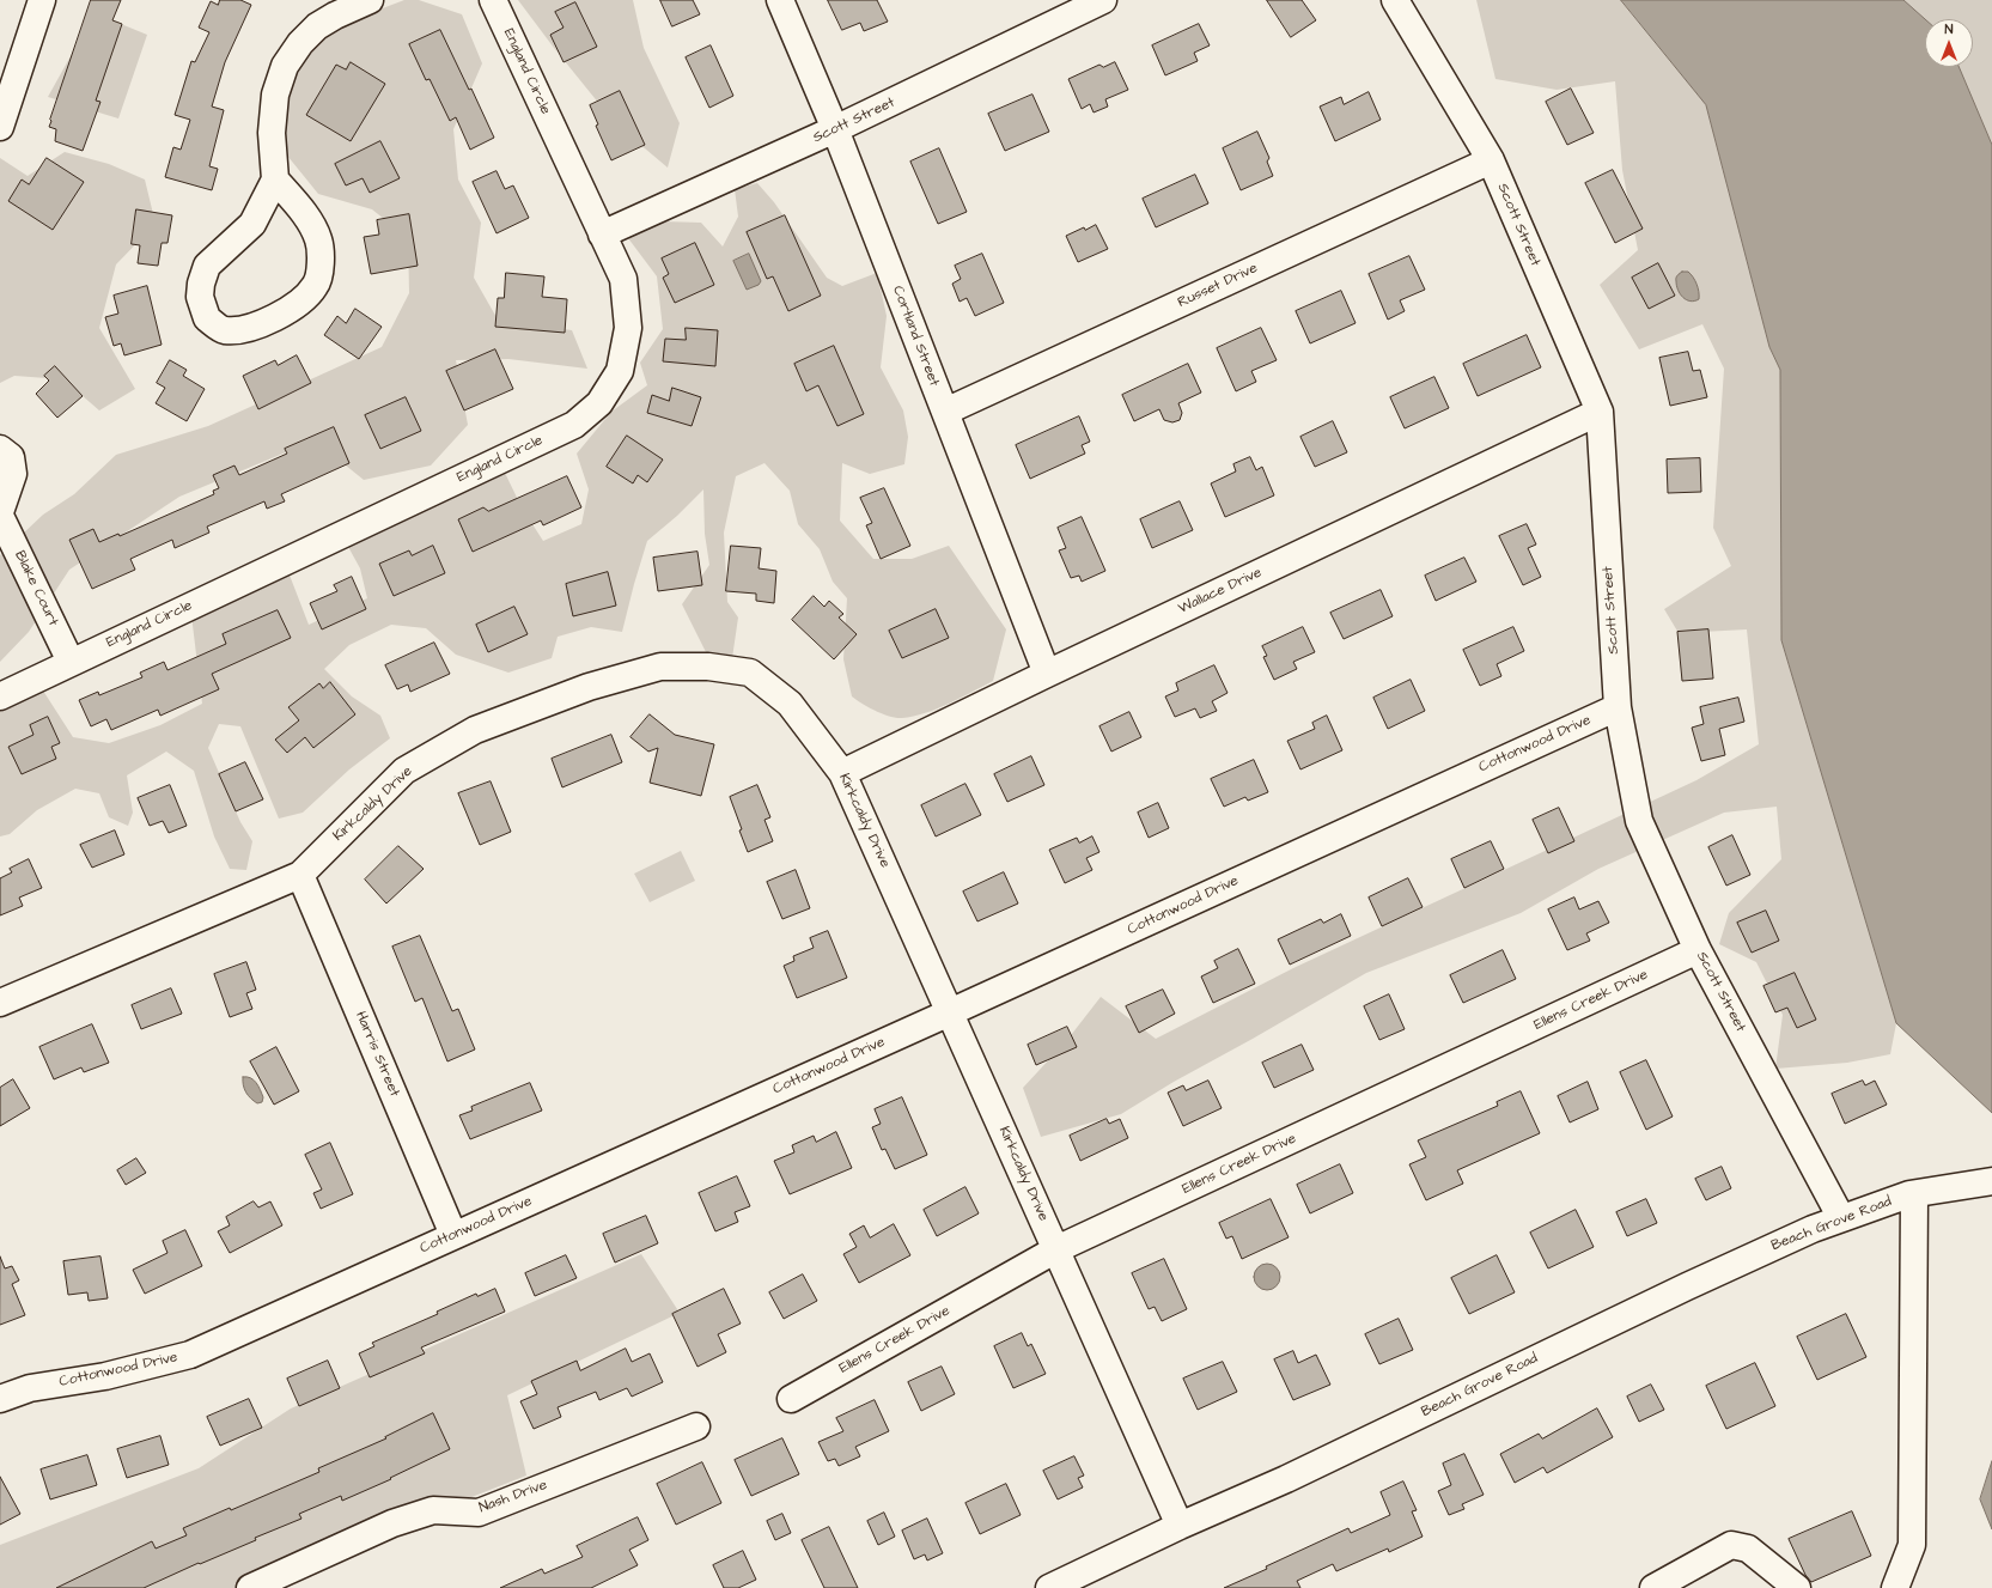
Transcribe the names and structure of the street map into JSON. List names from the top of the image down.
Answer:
{
  "streets": {
    "street": [
      "England Circle",
      "Scott Street",
      "Russet Drive",
      "Cortland Street",
      "Blake Court",
      "Wallace Drive",
      "Cottonwood Drive",
      "Kirkcaldy Drive",
      "Ellens Creek Drive",
      "Harris Street",
      "Beach Grove Road",
      "Nash Drive"
    ]
  },
  "crossings": [
    ["England Circle", "Scott Street"],
    ["England Circle", "Blake Court"],
    ["Scott Street", "Russet Drive"],
    ["Scott Street", "Cortland Street"],
    ["Scott Street", "Wallace Drive"],
    ["Scott Street", "Cottonwood Drive"],
    ["Scott Street", "Ellens Creek Drive"],
    ["Scott Street", "Beach Grove Road"],
    ["Russet Drive", "Cortland Street"],
    ["Cortland Street", "Wallace Drive"],
    ["Wallace Drive", "Kirkcaldy Drive"],
    ["Cottonwood Drive", "Kirkcaldy Drive"],
    ["Cottonwood Drive", "Harris Street"],
    ["Kirkcaldy Drive", "Ellens Creek Drive"],
    ["Kirkcaldy Drive", "Harris Street"],
    ["Kirkcaldy Drive", "Beach Grove Road"]
  ],
  "north": "top"
}
